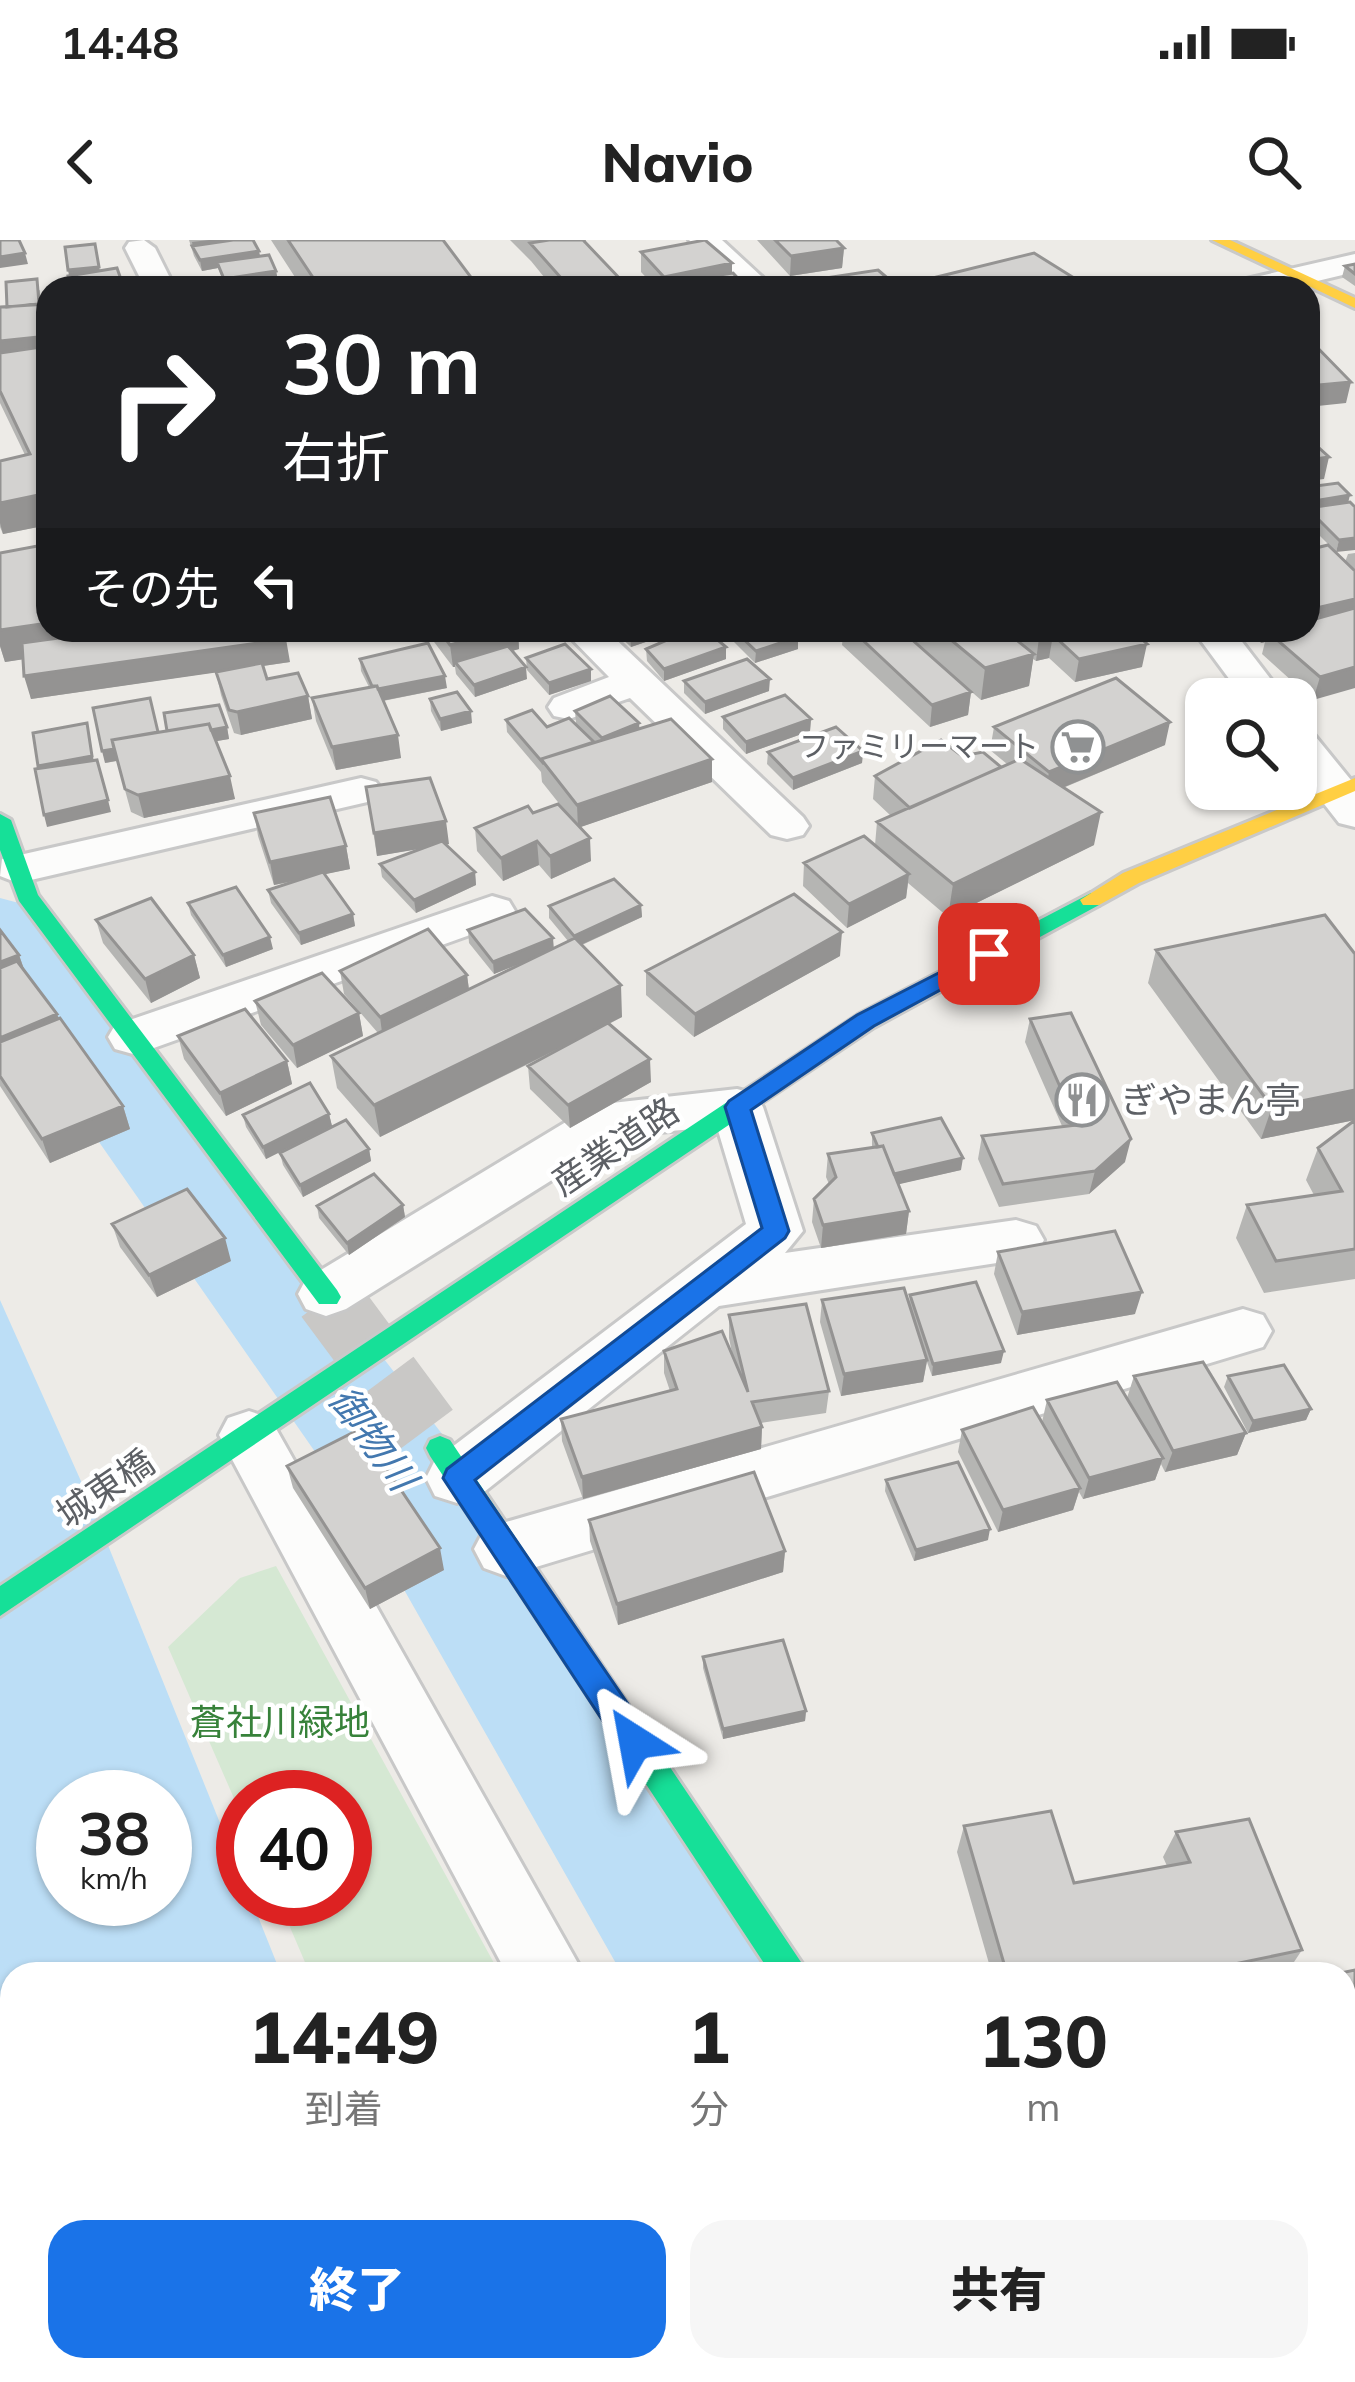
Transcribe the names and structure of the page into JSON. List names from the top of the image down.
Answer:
{
  "streets": {
    "street": ["産業道路", "城東橋"]
  },
  "crossings": [
    ["産業道路", "城東橋"]
  ],
  "water": ["御物川"],
  "parks": ["蒼社川緑地"],
  "places": {
    "supermarket": ["ファミリーマート"],
    "restaurant": ["ぎやまん亭"]
  },
  "page": {
    "status": "14:48",
    "header": "Navio",
    "turn": ["30 m", "右折"],
    "then": "その先",
    "speed": "38 km/h",
    "limit": "40",
    "eta": [
      "14:49",
      "到着",
      "1",
      "分",
      "130",
      "m"
    ],
    "buttons": ["終了", "共有"]
  }
}
